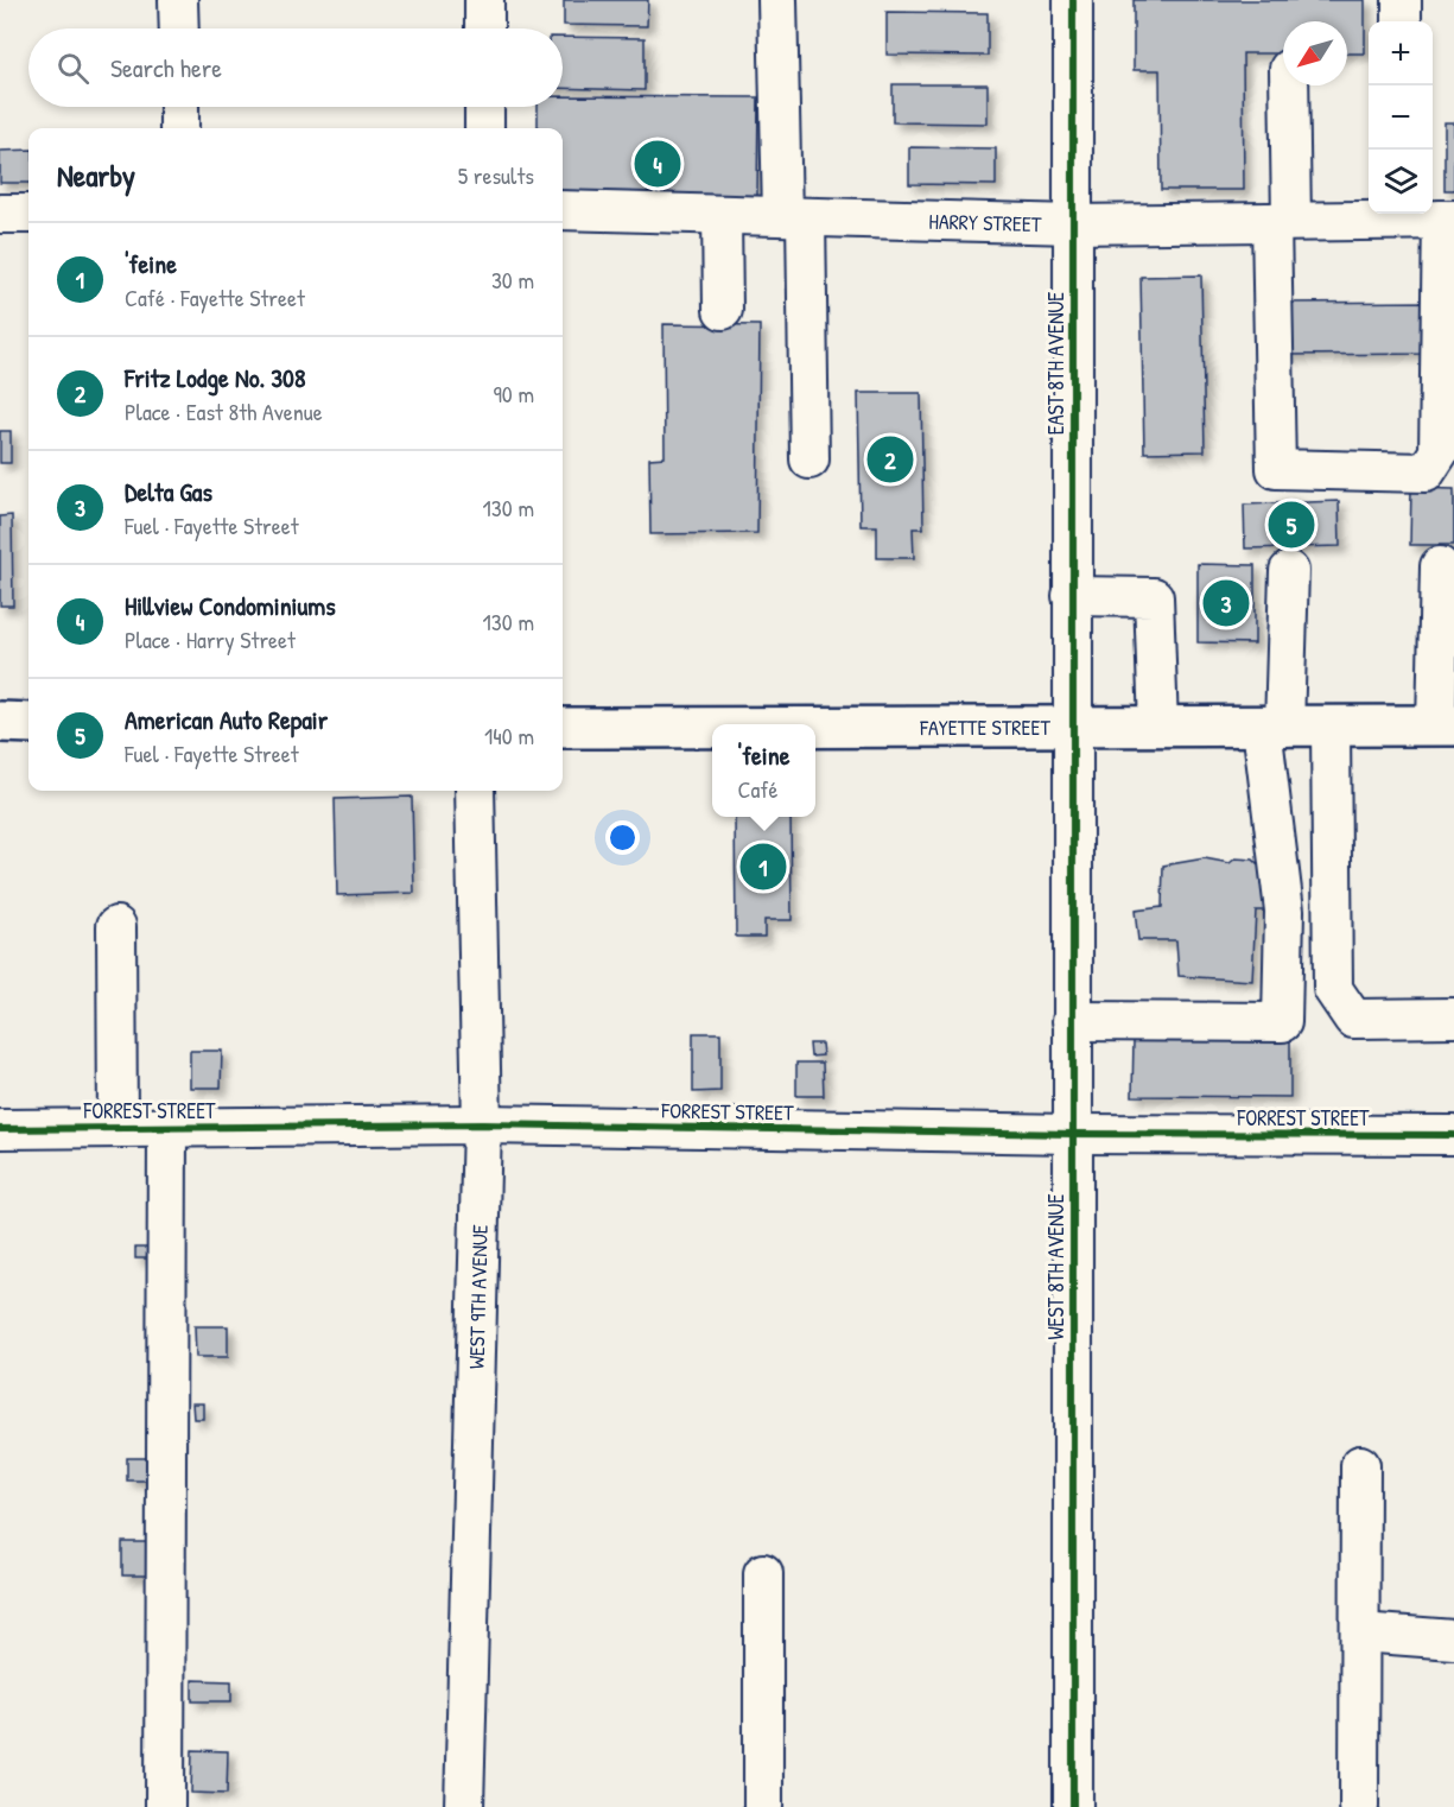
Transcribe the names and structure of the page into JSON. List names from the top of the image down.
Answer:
{
  "streets": {
    "main road": ["FAYETTE STREET"],
    "street": [
      "HARRY STREET",
      "EAST 8TH AVENUE",
      "FORREST STREET",
      "WEST 8TH AVENUE",
      "WEST 9TH AVENUE"
    ]
  },
  "crossings": [
    ["HARRY STREET", "EAST 8TH AVENUE"],
    ["EAST 8TH AVENUE", "FAYETTE STREET"],
    ["EAST 8TH AVENUE", "WEST 8TH AVENUE"],
    ["FAYETTE STREET", "WEST 8TH AVENUE"],
    ["FORREST STREET", "WEST 8TH AVENUE"],
    ["FORREST STREET", "WEST 9TH AVENUE"]
  ],
  "north": "bottom left",
  "page": {
    "map_buttons": ["+", "−"],
    "search": "Search here",
    "heading": ["Nearby", "5 results"],
    "pins": [
      "4",
      "2",
      "5",
      "3",
      "1"
    ],
    "list": [
      {
        "mark": "1",
        "name": "'feine",
        "note": "Café · Fayette Street",
        "value": "30 m"
      },
      {
        "mark": "2",
        "name": "Fritz Lodge No. 308",
        "note": "Place · East 8th Avenue",
        "value": "90 m"
      },
      {
        "mark": "3",
        "name": "Delta Gas",
        "note": "Fuel · Fayette Street",
        "value": "130 m"
      },
      {
        "mark": "4",
        "name": "Hillview Condominiums",
        "note": "Place · Harry Street",
        "value": "130 m"
      },
      {
        "mark": "5",
        "name": "American Auto Repair",
        "note": "Fuel · Fayette Street",
        "value": "140 m"
      }
    ],
    "popup": ["'feine", "Café"]
  }
}
